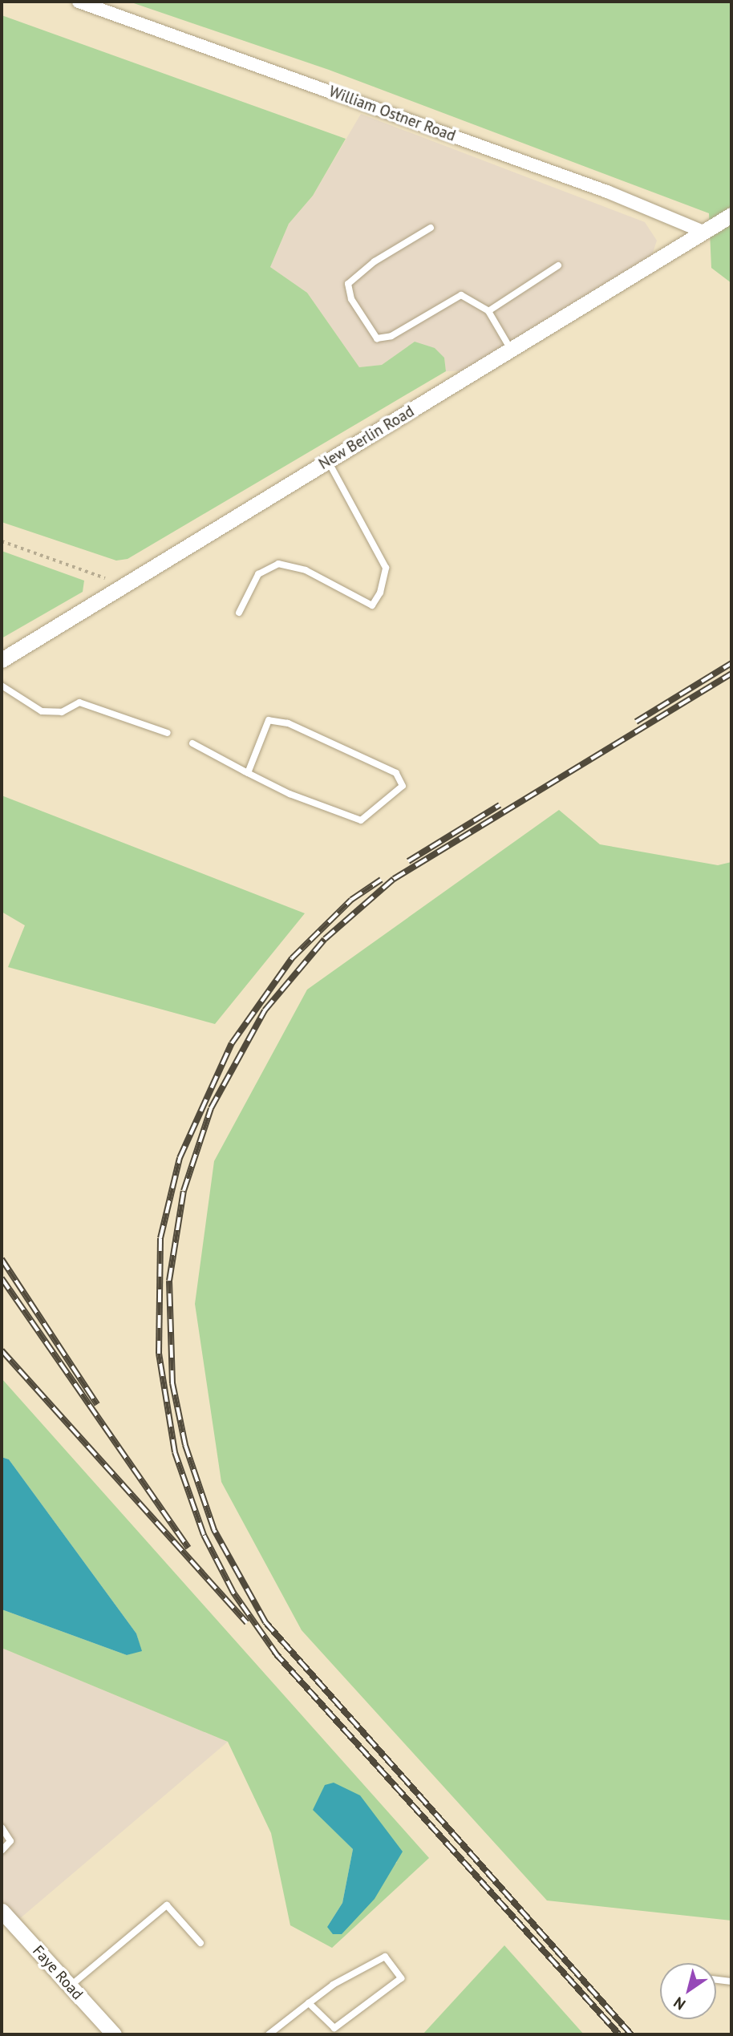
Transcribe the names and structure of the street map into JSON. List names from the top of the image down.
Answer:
{
  "streets": {
    "street": ["William Ostner Road", "New Berlin Road", "Faye Road"]
  },
  "crossings": [
    ["William Ostner Road", "New Berlin Road"]
  ],
  "north": "bottom left"
}
